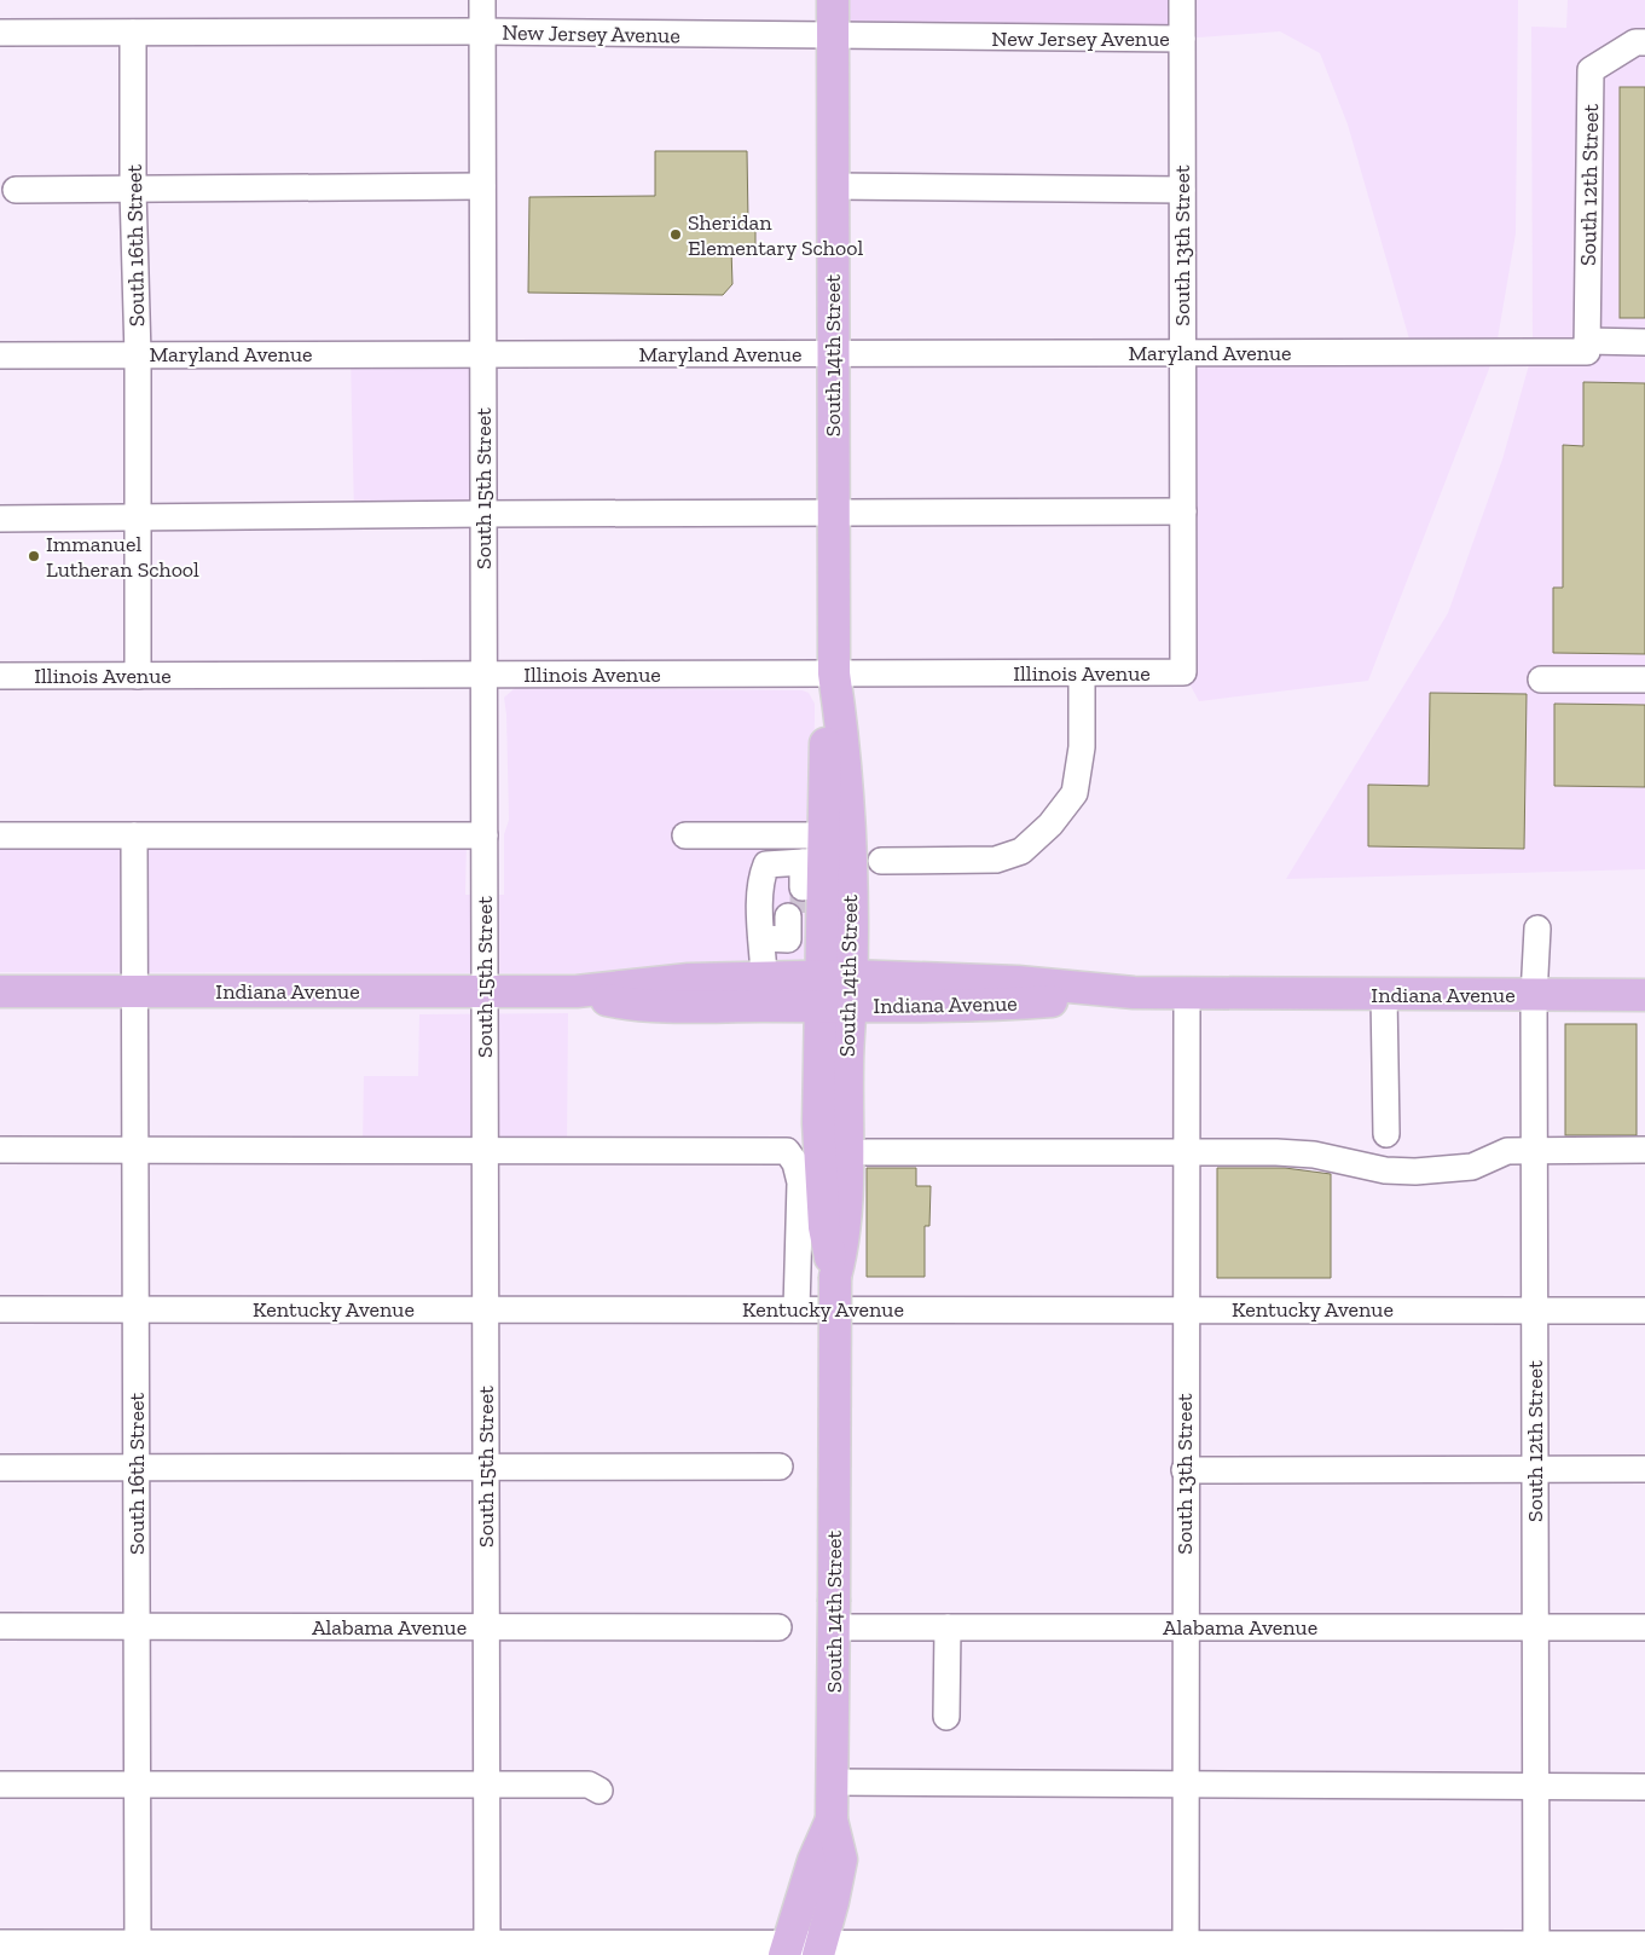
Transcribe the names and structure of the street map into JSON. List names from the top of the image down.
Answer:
{
  "streets": {
    "main road": ["South 14th Street", "Indiana Avenue"],
    "street": [
      "New Jersey Avenue",
      "South 12th Street",
      "South 16th Street",
      "South 13th Street",
      "Maryland Avenue",
      "South 15th Street",
      "Illinois Avenue",
      "Kentucky Avenue",
      "Alabama Avenue"
    ]
  },
  "crossings": [
    ["New Jersey Avenue", "South 16th Street"],
    ["New Jersey Avenue", "South 13th Street"],
    ["New Jersey Avenue", "South 14th Street"],
    ["New Jersey Avenue", "South 15th Street"],
    ["South 12th Street", "Maryland Avenue"],
    ["South 12th Street", "Indiana Avenue"],
    ["South 12th Street", "Kentucky Avenue"],
    ["South 12th Street", "Alabama Avenue"],
    ["South 16th Street", "Maryland Avenue"],
    ["South 16th Street", "Illinois Avenue"],
    ["South 16th Street", "Indiana Avenue"],
    ["South 16th Street", "Kentucky Avenue"],
    ["South 16th Street", "Alabama Avenue"],
    ["South 13th Street", "Maryland Avenue"],
    ["South 13th Street", "Illinois Avenue"],
    ["South 13th Street", "Indiana Avenue"],
    ["South 13th Street", "Kentucky Avenue"],
    ["South 13th Street", "Alabama Avenue"],
    ["Maryland Avenue", "South 14th Street"],
    ["Maryland Avenue", "South 15th Street"],
    ["South 14th Street", "Illinois Avenue"],
    ["South 14th Street", "Indiana Avenue"],
    ["South 14th Street", "Alabama Avenue"],
    ["South 15th Street", "Illinois Avenue"],
    ["South 15th Street", "Indiana Avenue"],
    ["South 15th Street", "Kentucky Avenue"],
    ["South 15th Street", "Alabama Avenue"]
  ],
  "places": ["Sheridan Elementary School", "Immanuel Lutheran School"]
}
